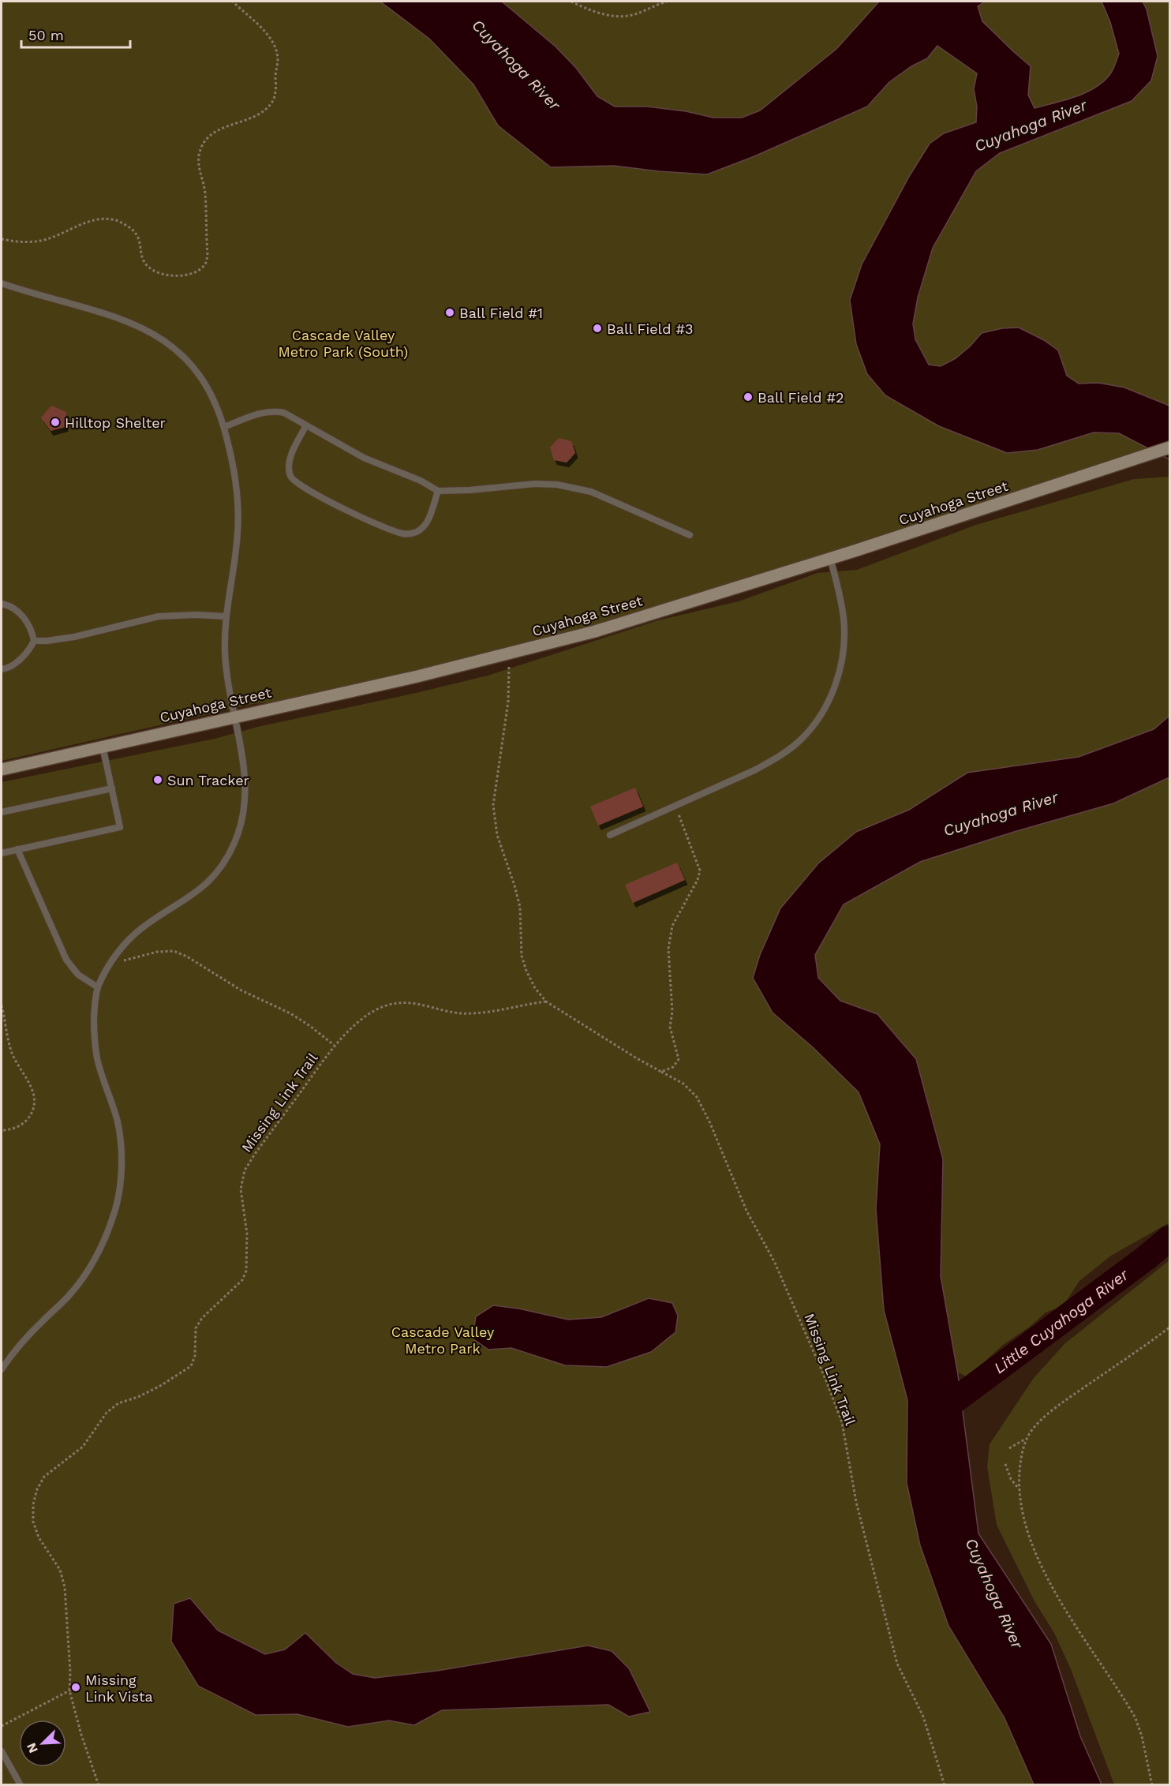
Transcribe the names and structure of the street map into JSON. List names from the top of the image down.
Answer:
{
  "streets": {
    "street": ["Cuyahoga Street"],
    "path": ["Missing Link Trail"]
  },
  "water": ["Cuyahoga River", "Little Cuyahoga River"],
  "parks": ["Cascade Valley Metro Park (South)", "Cascade Valley Metro Park"],
  "places": [
    "Ball Field #1",
    "Ball Field #3",
    "Ball Field #2",
    "Hilltop Shelter",
    "Sun Tracker",
    "Missing Link Vista"
  ],
  "scale_bar": "50 m",
  "north": "bottom left"
}
